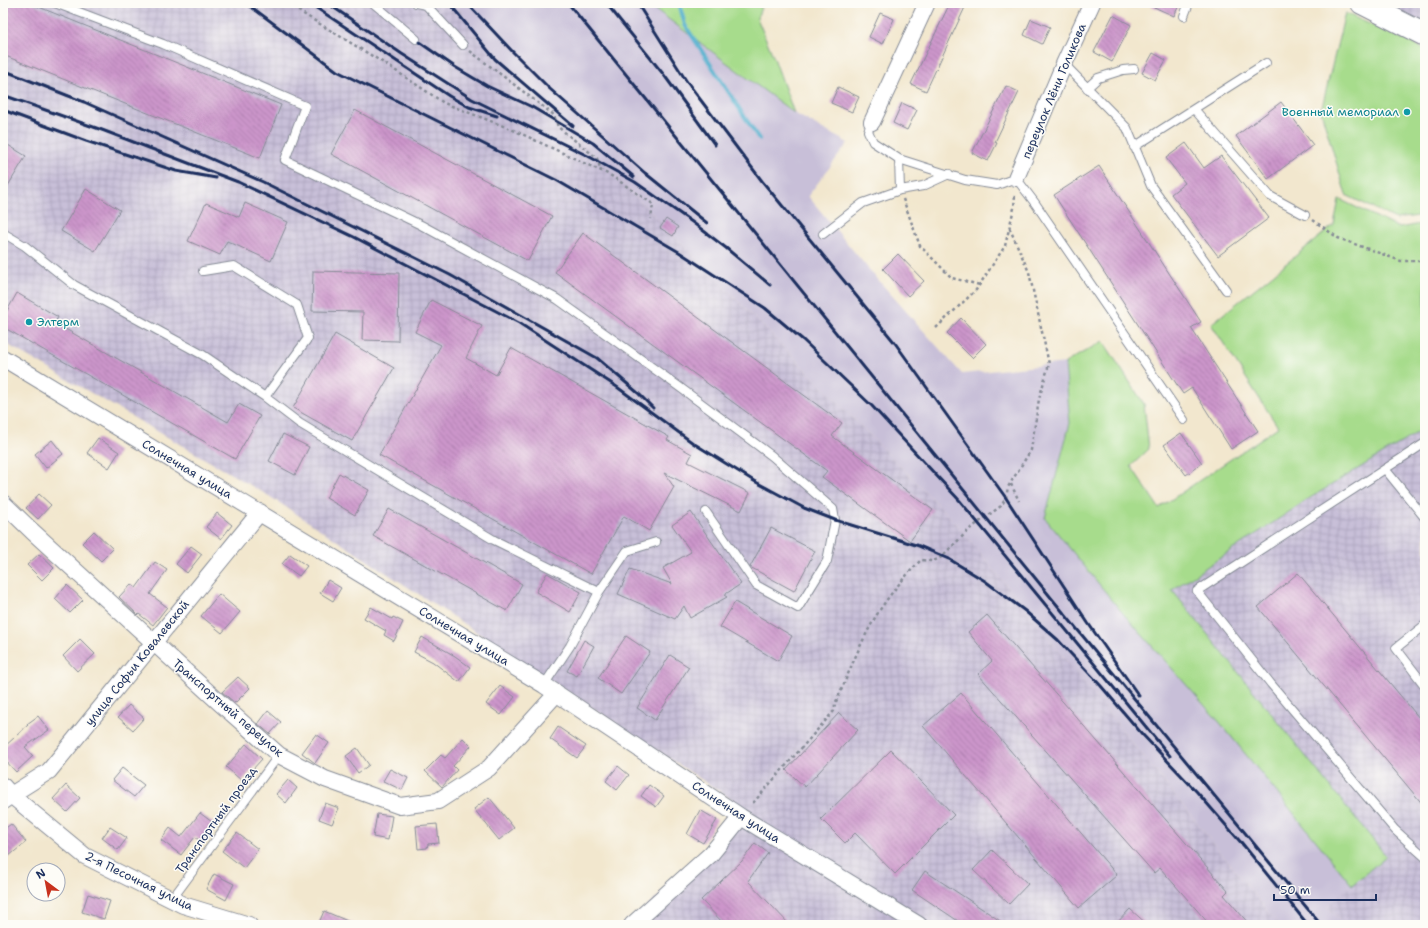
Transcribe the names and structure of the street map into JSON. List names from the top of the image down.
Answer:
{
  "streets": {
    "street": [
      "переулок Лёни Голикова",
      "Солнечная улица",
      "улица Софьи Ковалевской",
      "Транспортный переулок",
      "2-я Песочная улица"
    ],
    "lane": ["Транспортный проезд"]
  },
  "crossings": [
    ["Солнечная улица", "улица Софьи Ковалевской"],
    ["Солнечная улица", "Транспортный переулок"],
    ["улица Софьи Ковалевской", "Транспортный переулок"],
    ["улица Софьи Ковалевской", "2-я Песочная улица"],
    ["Транспортный переулок", "Транспортный проезд"],
    ["Транспортный проезд", "2-я Песочная улица"]
  ],
  "places": ["Военный мемориал", "Элтерм"],
  "scale_bar": "50 m",
  "north": "top left"
}
